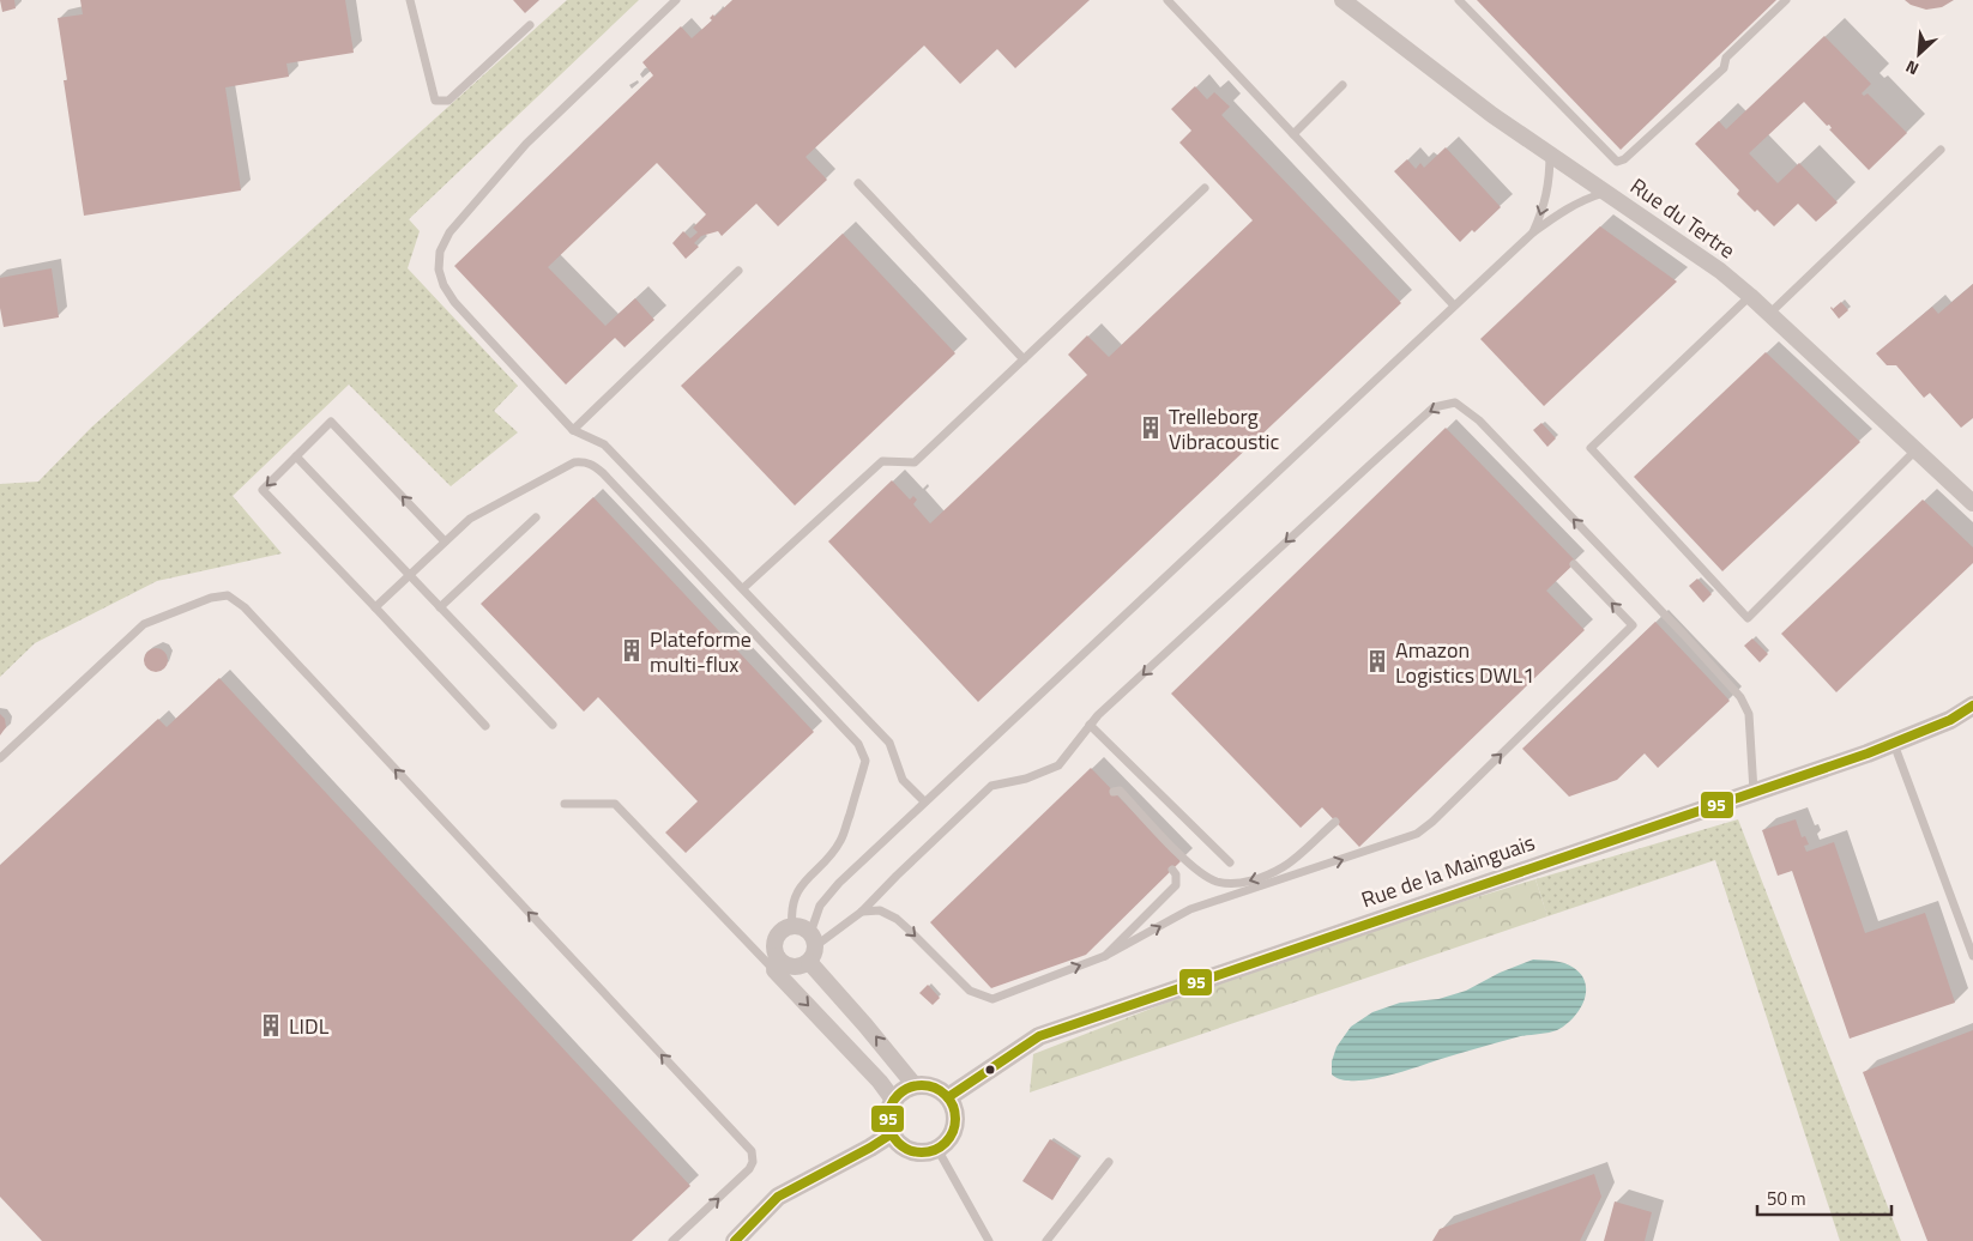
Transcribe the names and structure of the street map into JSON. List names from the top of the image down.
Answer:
{
  "streets": {
    "street": ["Rue du Tertre", "Rue de la Mainguais"]
  },
  "places": {
    "building": [
      "Trelleborg Vibracoustic",
      "Plateforme multi-flux",
      "Amazon Logistics DWL1",
      "LIDL"
    ]
  },
  "lines": ["transit line 95"],
  "scale_bar": "50 m",
  "north": "bottom left"
}
